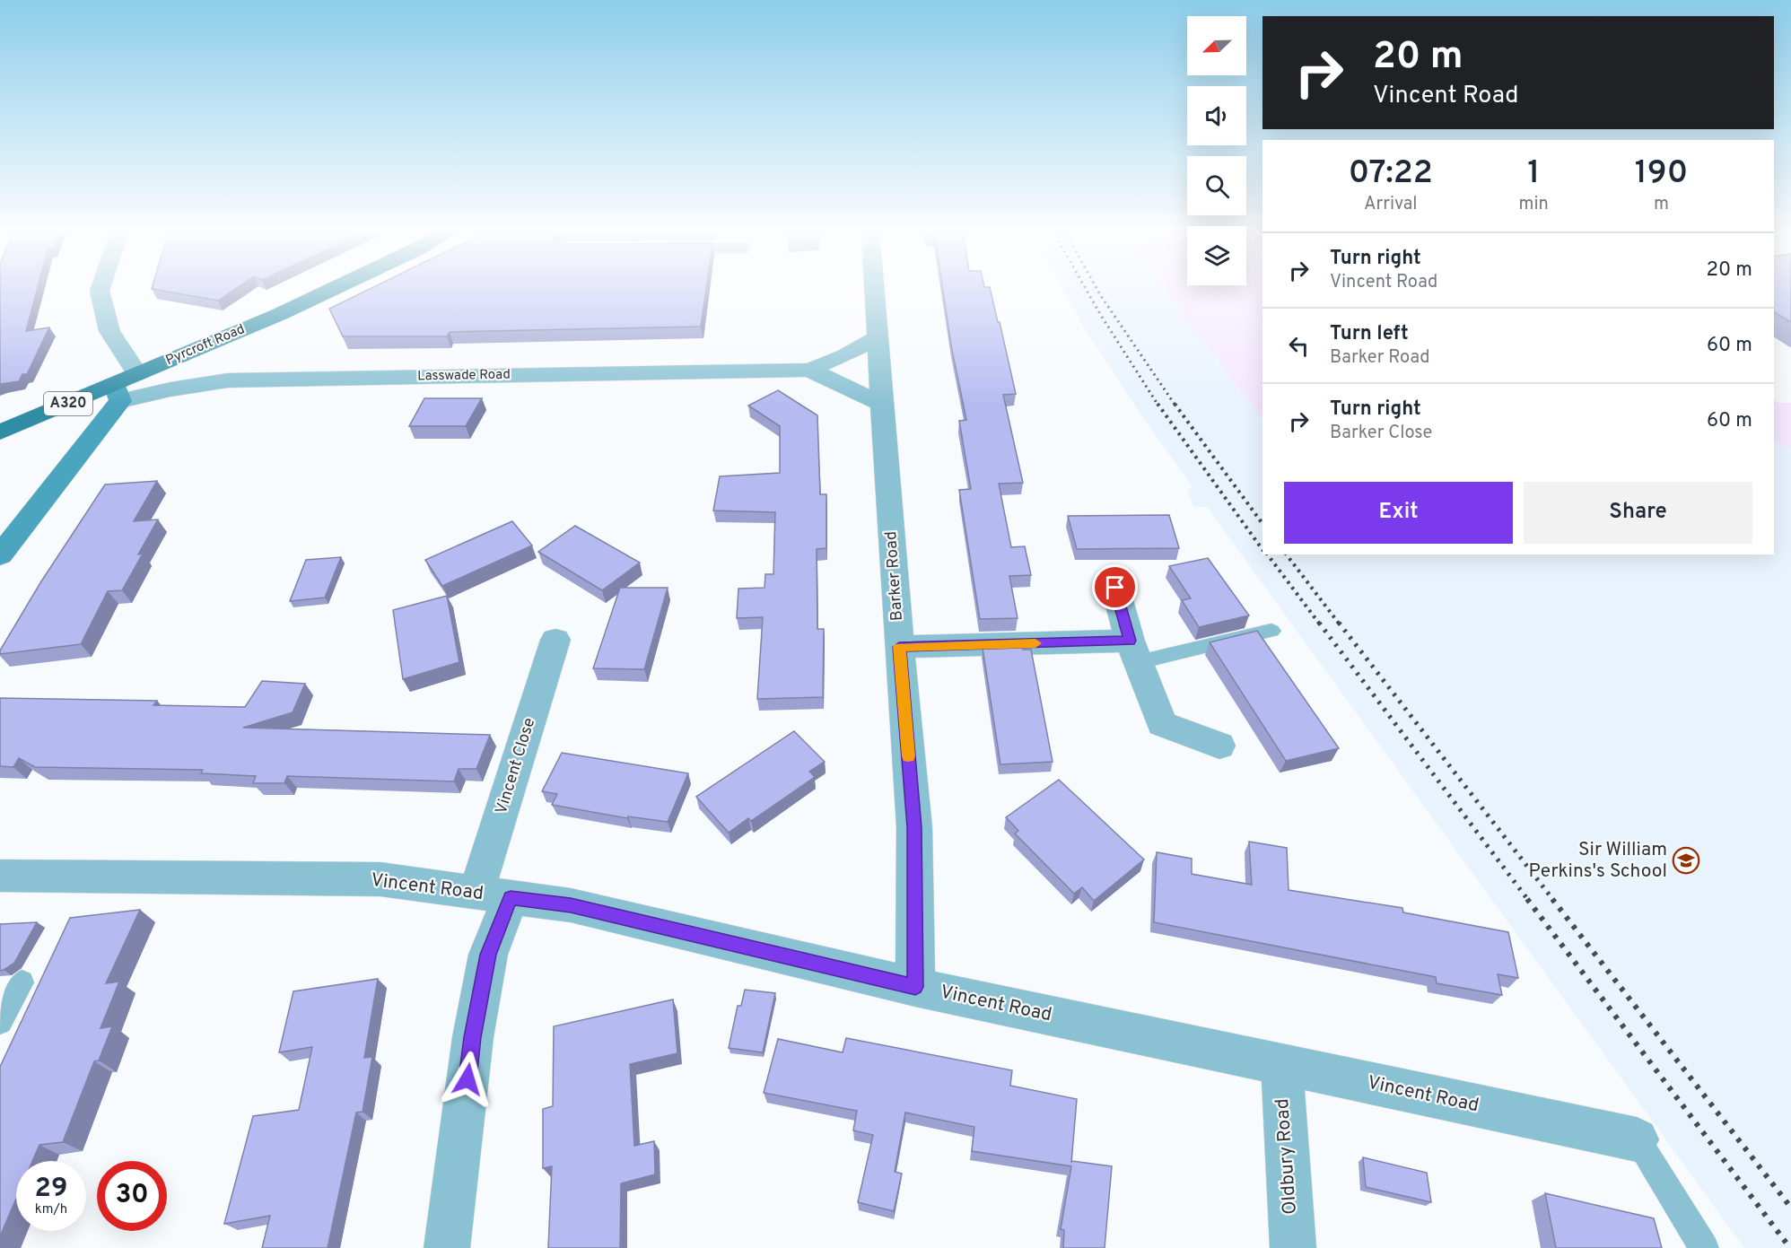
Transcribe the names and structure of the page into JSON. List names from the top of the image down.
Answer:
{
  "streets": {
    "main road": ["Pyrcroft Road", "A320"],
    "street": [
      "Lasswade Road",
      "Barker Road",
      "Vincent Close",
      "Vincent Road",
      "Oldbury Road"
    ]
  },
  "crossings": [
    ["Pyrcroft Road", "Lasswade Road"],
    ["Pyrcroft Road", "A320"],
    ["Lasswade Road", "A320"],
    ["Lasswade Road", "Barker Road"],
    ["Barker Road", "Vincent Road"],
    ["Vincent Close", "Vincent Road"],
    ["Vincent Road", "Oldbury Road"]
  ],
  "places": {
    "school or university": ["Sir William Perkins's School"]
  },
  "north": "bottom left",
  "page": {
    "turn": ["20 m", "Vincent Road"],
    "eta": [
      "07:22",
      "Arrival",
      "1",
      "min",
      "190",
      "m"
    ],
    "list": [
      {
        "name": "Turn right",
        "note": "Vincent Road",
        "value": "20 m"
      },
      {
        "name": "Turn left",
        "note": "Barker Road",
        "value": "60 m"
      },
      {
        "name": "Turn right",
        "note": "Barker Close",
        "value": "60 m"
      }
    ],
    "buttons": ["Exit", "Share"],
    "speed": "29 km/h",
    "limit": "30"
  }
}
